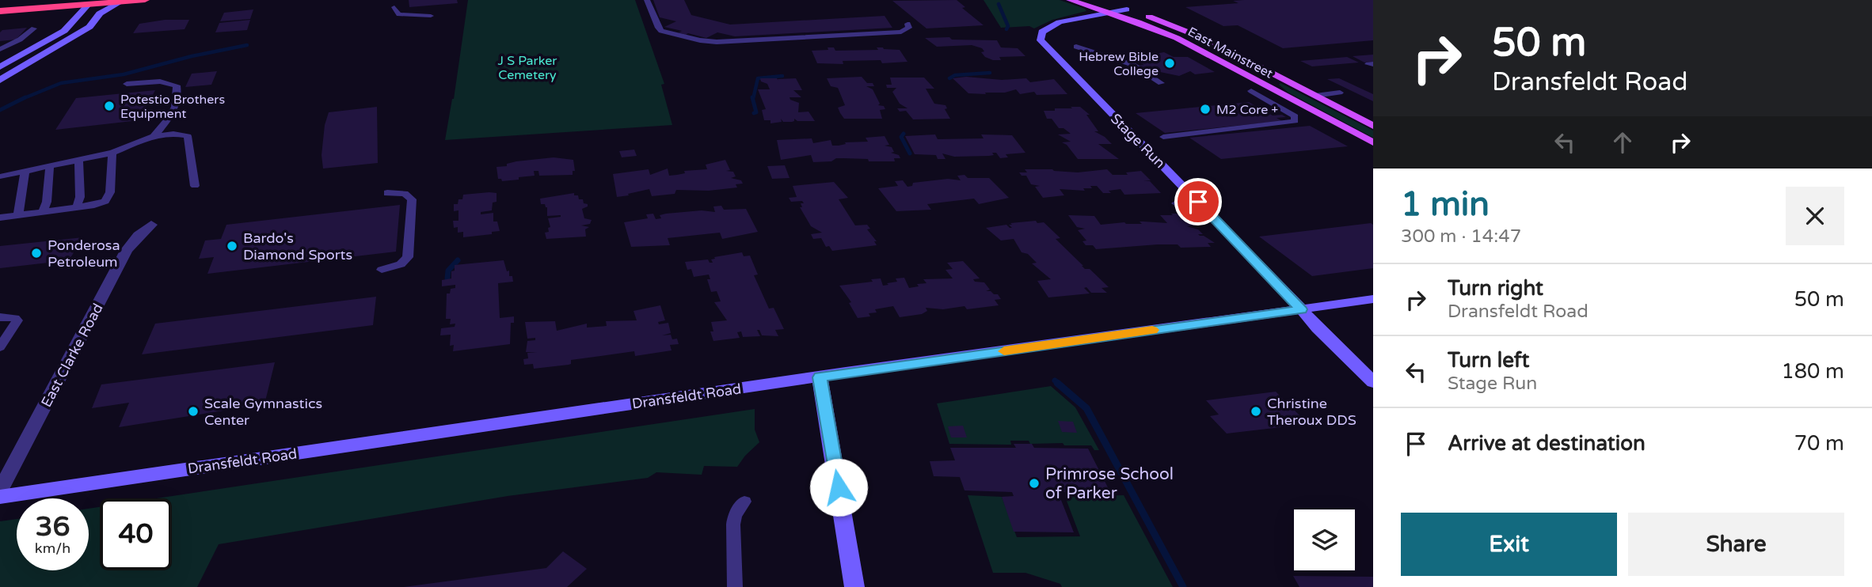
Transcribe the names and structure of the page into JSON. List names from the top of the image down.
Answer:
{
  "streets": {
    "main road": ["East Mainstreet"],
    "street": ["Stage Run", "East Clarke Road", "Dransfeldt Road"]
  },
  "crossings": [
    ["East Mainstreet", "Stage Run"],
    ["Stage Run", "Dransfeldt Road"]
  ],
  "parks": ["J S Parker Cemetery"],
  "places": [
    "Hebrew Bible College",
    "Potestio Brothers Equipment",
    "M2 Core +",
    "Bardo's Diamond Sports",
    "Ponderosa Petroleum",
    "Scale Gymnastics Center",
    "Christine Theroux DDS",
    "Primrose School of Parker"
  ],
  "page": {
    "turn": ["50 m", "Dransfeldt Road"],
    "heading": ["1 min", "300 m · 14:47"],
    "list": [
      {
        "name": "Turn right",
        "note": "Dransfeldt Road",
        "value": "50 m"
      },
      {
        "name": "Turn left",
        "note": "Stage Run",
        "value": "180 m"
      },
      {
        "name": "Arrive at destination",
        "value": "70 m"
      }
    ],
    "speed": "36 km/h",
    "limit": "40",
    "buttons": ["Exit", "Share"]
  }
}
